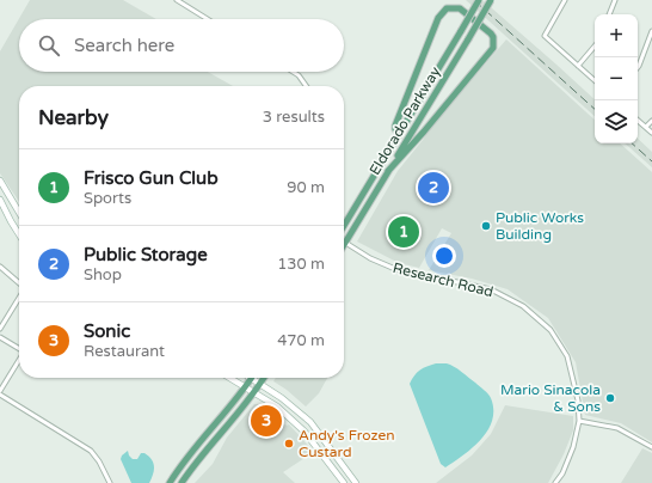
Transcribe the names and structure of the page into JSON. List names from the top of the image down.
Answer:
{
  "streets": {
    "main road": ["Eldorado Parkway"],
    "street": ["Research Road"]
  },
  "crossings": [
    ["Eldorado Parkway", "Research Road"]
  ],
  "places": ["Public Works Building", "Mario Sinacola & Sons", "Andy's Frozen Custard"],
  "page": {
    "map_buttons": ["+", "−"],
    "search": "Search here",
    "heading": ["Nearby", "3 results"],
    "list": [
      {
        "mark": "1",
        "name": "Frisco Gun Club",
        "note": "Sports",
        "value": "90 m"
      },
      {
        "mark": "2",
        "name": "Public Storage",
        "note": "Shop",
        "value": "130 m"
      },
      {
        "mark": "3",
        "name": "Sonic",
        "note": "Restaurant",
        "value": "470 m"
      }
    ],
    "pins": ["2", "1", "3"]
  }
}
